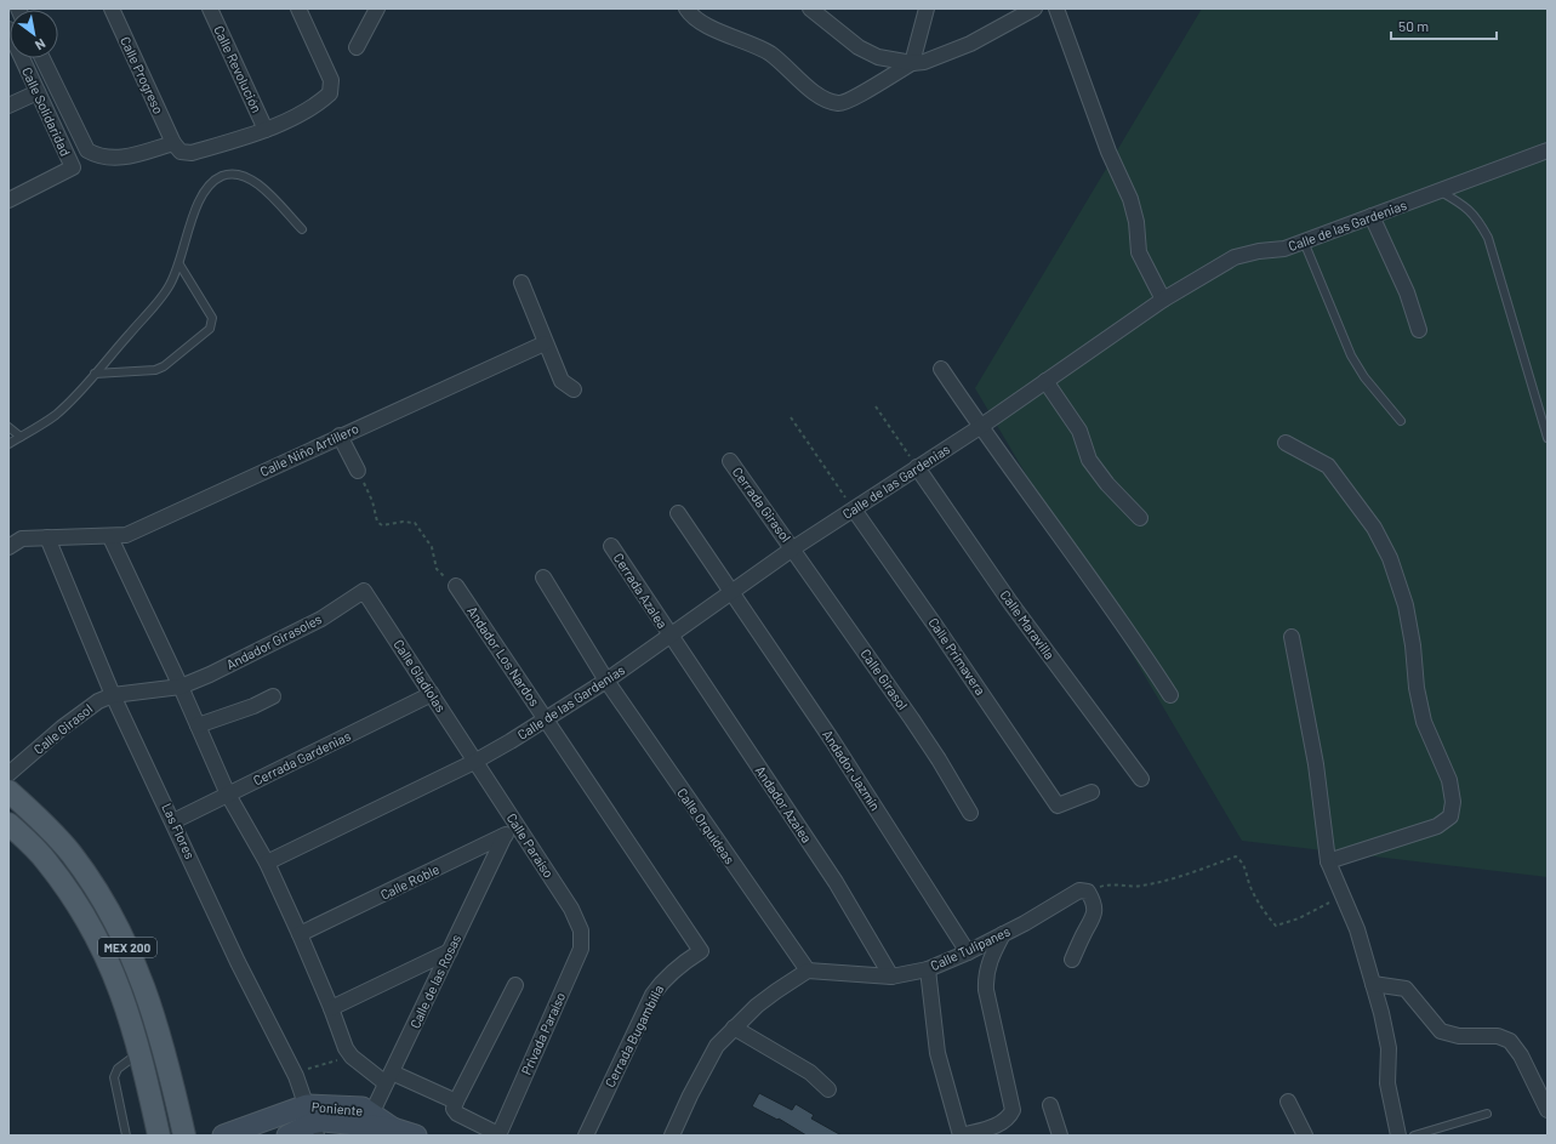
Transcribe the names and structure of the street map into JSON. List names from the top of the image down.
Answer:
{
  "streets": {
    "main road": ["MEX 200"],
    "street": [
      "Calle Revolución",
      "Calle Progreso",
      "Calle Solidaridad",
      "Calle de las Gardenias",
      "Calle Niño Artillero",
      "Cerrada Girasol",
      "Cerrada Azalea",
      "Calle Maravilla",
      "Andador Girasoles",
      "Andador Los Nardos",
      "Calle Primavera",
      "Calle Gladiolas",
      "Calle Girasol",
      "Cerrada Gardenias",
      "Andador Jazmín",
      "Andador Azalea",
      "Calle Orquídeas",
      "Las Flores",
      "Calle Paraíso",
      "Calle Roble",
      "Calle Tulipanes",
      "Calle de las Rosas",
      "Privada Paraíso",
      "Cerrada Bugambilia",
      "Poniente"
    ]
  },
  "crossings": [
    ["Calle Progreso", "Calle Solidaridad"],
    ["Calle de las Gardenias", "Cerrada Girasol"],
    ["Calle de las Gardenias", "Cerrada Azalea"],
    ["Calle de las Gardenias", "Calle Maravilla"],
    ["Calle de las Gardenias", "Andador Los Nardos"],
    ["Calle de las Gardenias", "Calle Primavera"],
    ["Calle de las Gardenias", "Calle Gladiolas"],
    ["Calle de las Gardenias", "Calle Girasol"],
    ["Calle de las Gardenias", "Andador Jazmín"],
    ["Calle de las Gardenias", "Andador Azalea"],
    ["Calle de las Gardenias", "Calle Orquídeas"],
    ["Calle de las Gardenias", "Calle Paraíso"],
    ["Calle Niño Artillero", "Las Flores"],
    ["Cerrada Girasol", "Calle Girasol"],
    ["Cerrada Azalea", "Andador Azalea"],
    ["Andador Girasoles", "Calle Gladiolas"],
    ["Andador Girasoles", "Calle Girasol"],
    ["Andador Los Nardos", "Cerrada Bugambilia"],
    ["Calle Gladiolas", "Cerrada Gardenias"],
    ["Calle Gladiolas", "Calle Paraíso"],
    ["Calle Girasol", "Las Flores"],
    ["Cerrada Gardenias", "Las Flores"],
    ["Andador Jazmín", "Calle Tulipanes"],
    ["Andador Azalea", "Calle Tulipanes"],
    ["Calle Orquídeas", "Calle Tulipanes"],
    ["Las Flores", "Poniente"],
    ["Calle Paraíso", "Calle Roble"],
    ["Calle Paraíso", "Privada Paraíso"],
    ["Calle Roble", "Calle de las Rosas"],
    ["Calle de las Rosas", "Poniente"]
  ],
  "scale_bar": "50 m",
  "north": "bottom right"
}
